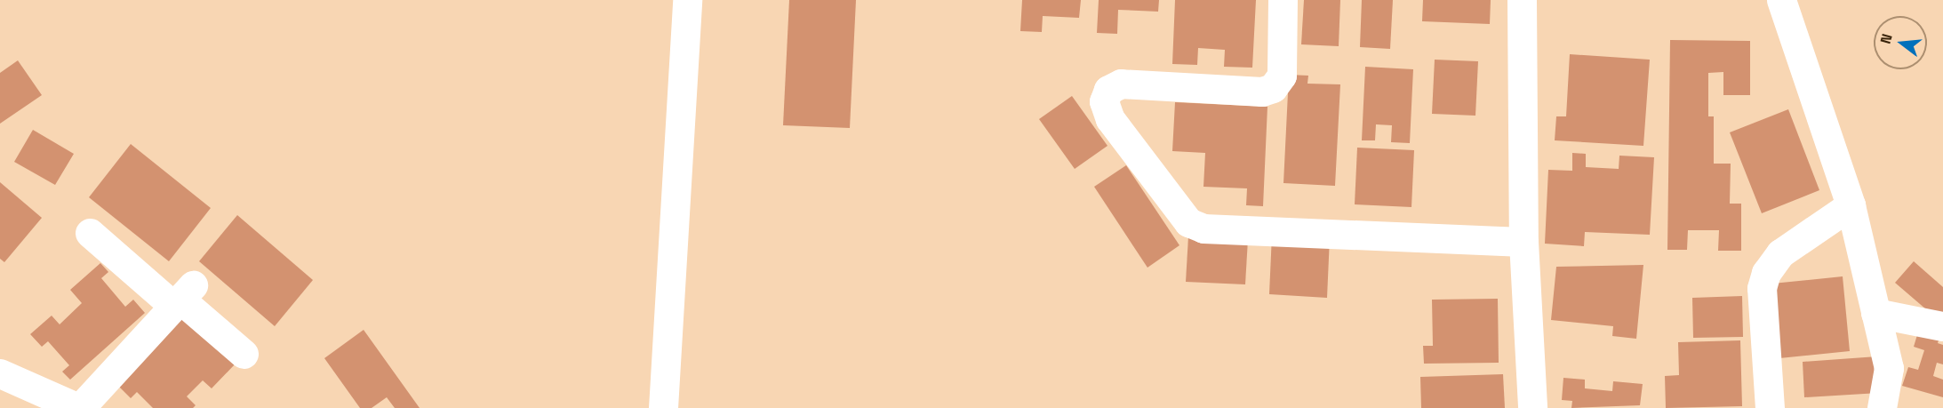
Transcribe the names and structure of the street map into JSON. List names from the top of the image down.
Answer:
{
  "north": "left"
}
